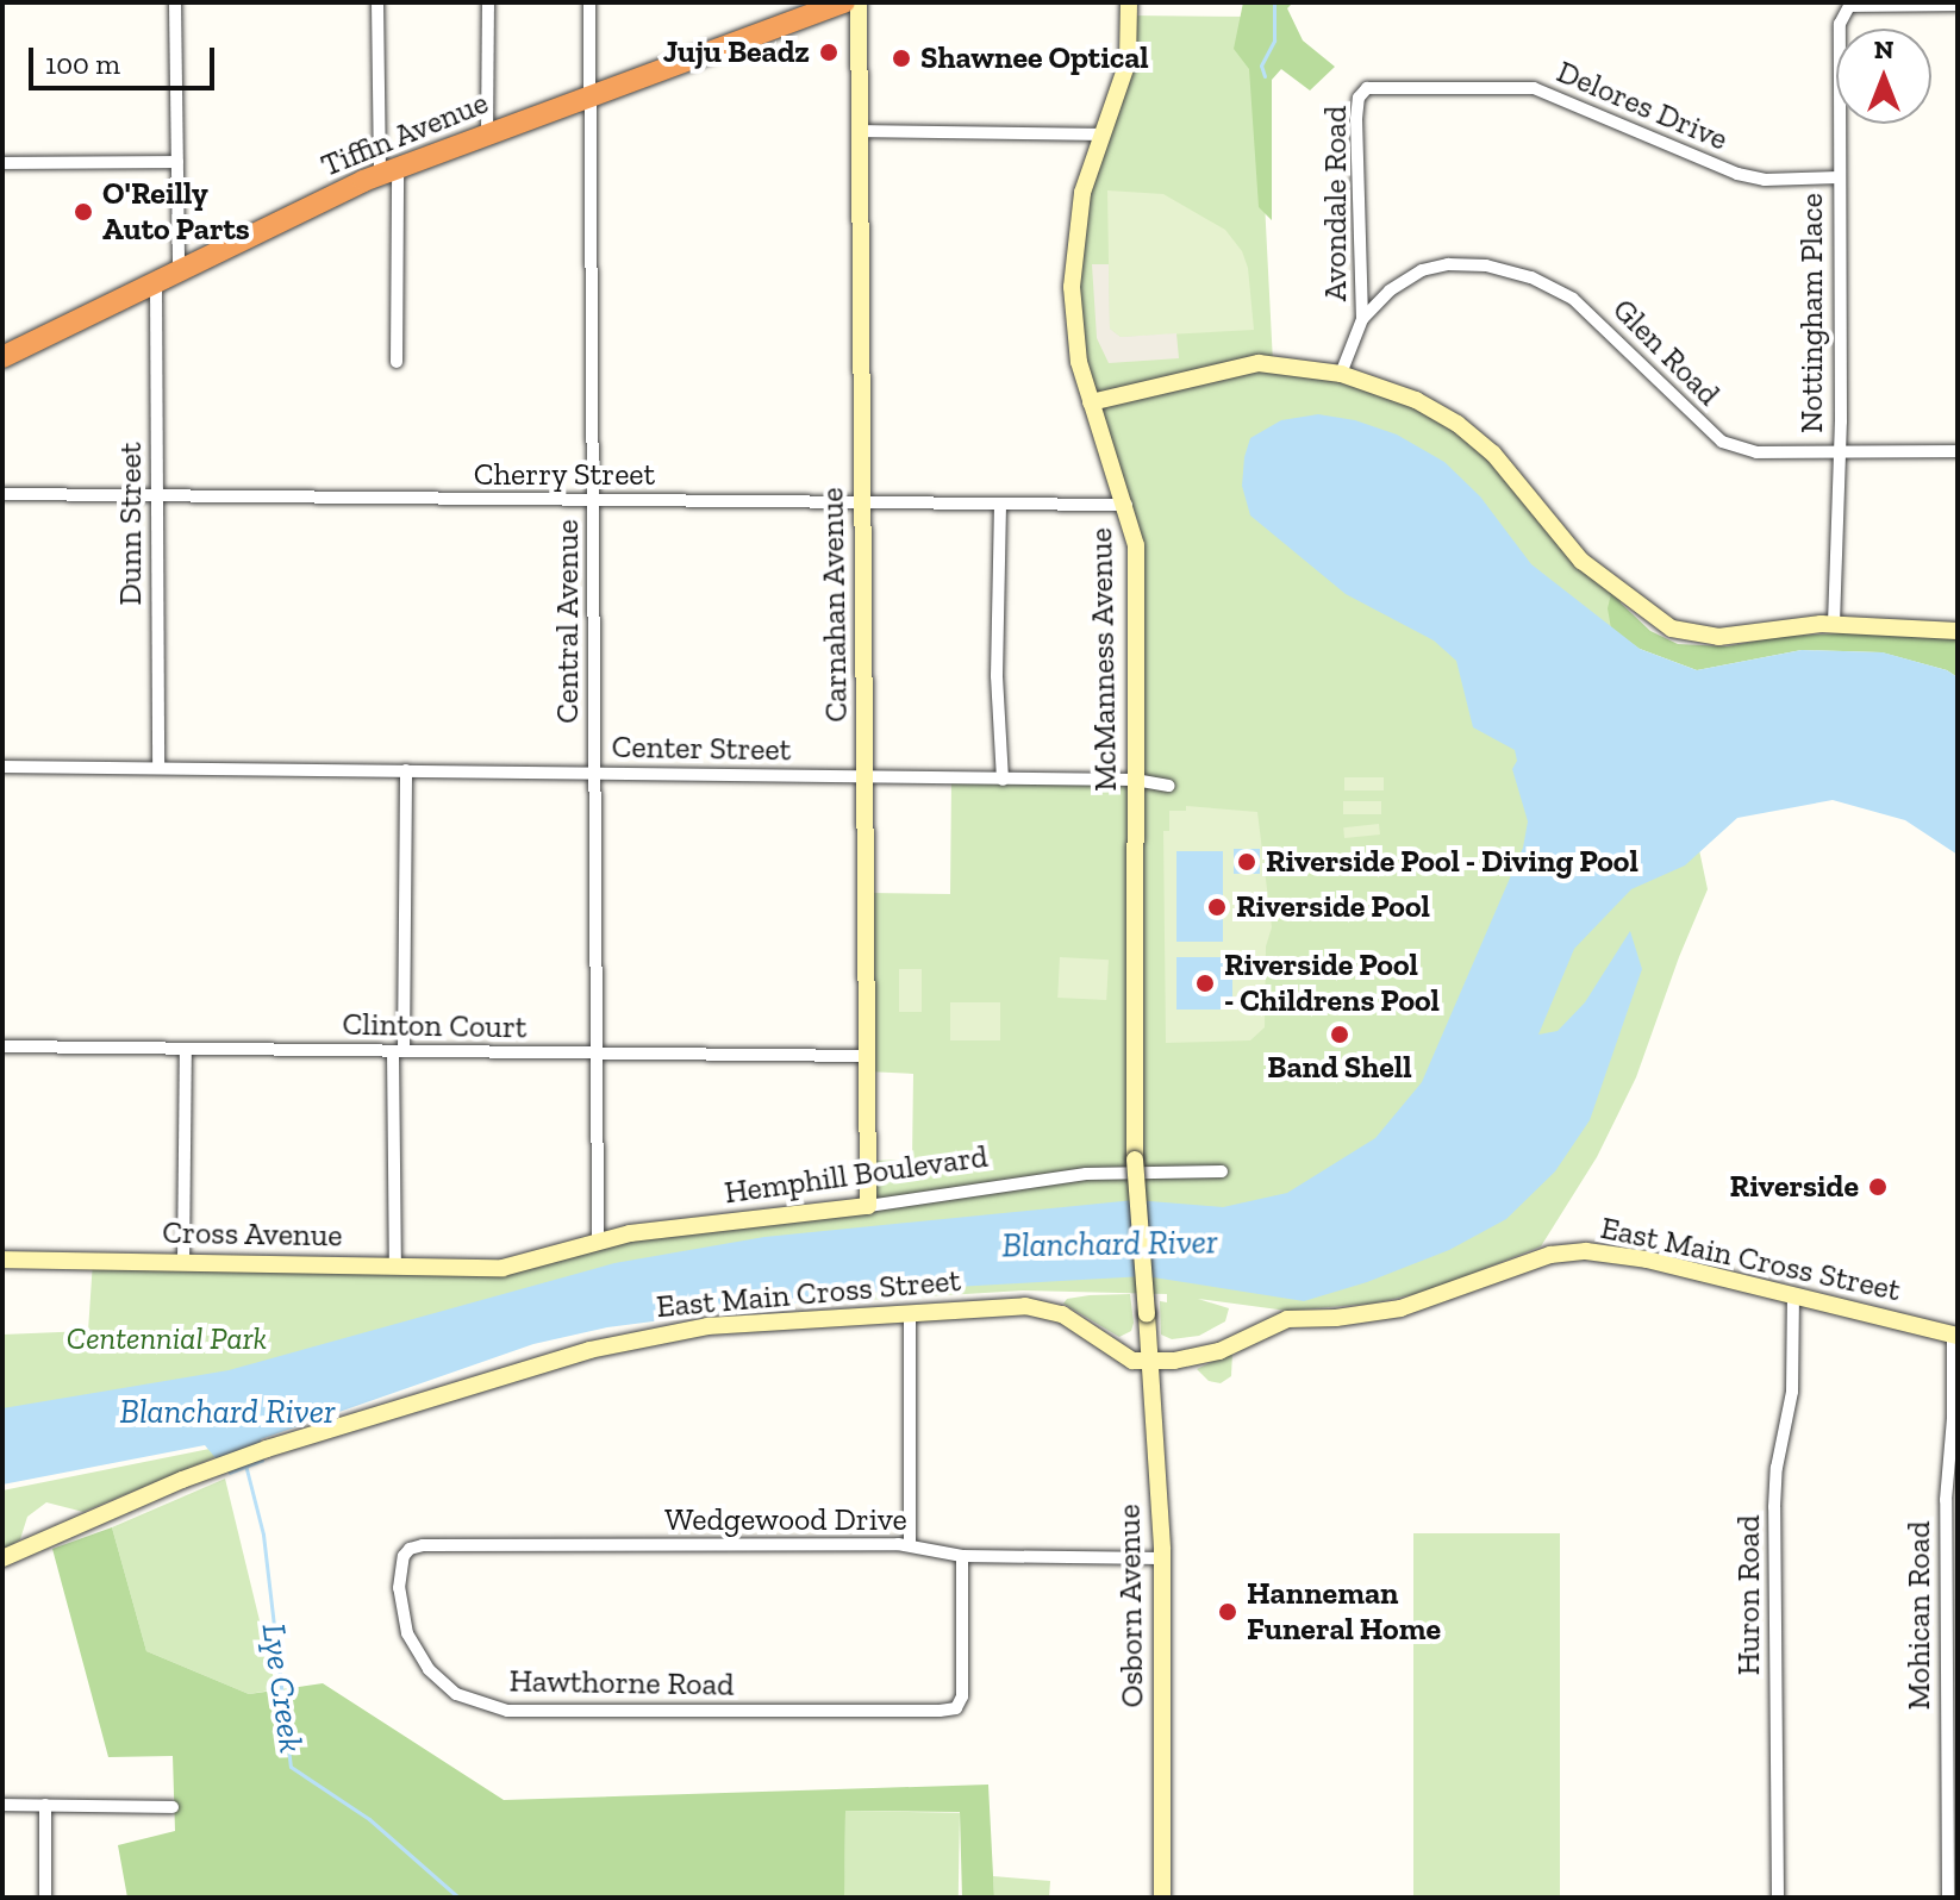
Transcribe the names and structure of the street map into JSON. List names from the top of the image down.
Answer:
{
  "streets": {
    "highway": ["Tiffin Avenue"],
    "main road": [
      "Carnahan Avenue",
      "McManness Avenue",
      "Hemphill Boulevard",
      "Cross Avenue",
      "East Main Cross Street",
      "Osborn Avenue"
    ],
    "street": [
      "Delores Drive",
      "Avondale Road",
      "Nottingham Place",
      "Glen Road",
      "Cherry Street",
      "Dunn Street",
      "Central Avenue",
      "Center Street",
      "Clinton Court",
      "Wedgewood Drive",
      "Huron Road",
      "Mohican Road",
      "Hawthorne Road"
    ]
  },
  "crossings": [
    ["Delores Drive", "Avondale Road"],
    ["Delores Drive", "Nottingham Place"],
    ["Tiffin Avenue", "Dunn Street"],
    ["Tiffin Avenue", "Central Avenue"],
    ["Avondale Road", "Glen Road"],
    ["Nottingham Place", "Glen Road"],
    ["Cherry Street", "Dunn Street"],
    ["Cherry Street", "Carnahan Avenue"],
    ["Cherry Street", "Central Avenue"],
    ["Cherry Street", "McManness Avenue"],
    ["Dunn Street", "Center Street"],
    ["Carnahan Avenue", "Center Street"],
    ["Carnahan Avenue", "Clinton Court"],
    ["Carnahan Avenue", "Hemphill Boulevard"],
    ["Central Avenue", "Center Street"],
    ["Central Avenue", "Clinton Court"],
    ["Central Avenue", "Hemphill Boulevard"],
    ["McManness Avenue", "Center Street"],
    ["McManness Avenue", "Osborn Avenue"],
    ["Hemphill Boulevard", "Cross Avenue"],
    ["East Main Cross Street", "Huron Road"],
    ["East Main Cross Street", "Osborn Avenue"],
    ["East Main Cross Street", "Mohican Road"],
    ["Wedgewood Drive", "Osborn Avenue"],
    ["Wedgewood Drive", "Hawthorne Road"]
  ],
  "water": ["Blanchard River", "Lye Creek"],
  "parks": ["Centennial Park"],
  "places": [
    "Juju Beadz",
    "Shawnee Optical",
    "O'Reilly Auto Parts",
    "Riverside Pool - Diving Pool",
    "Riverside Pool",
    "Riverside Pool - Childrens Pool",
    "Band Shell",
    "Riverside",
    "Hanneman Funeral Home"
  ],
  "scale_bar": "100 m",
  "north": "top"
}
